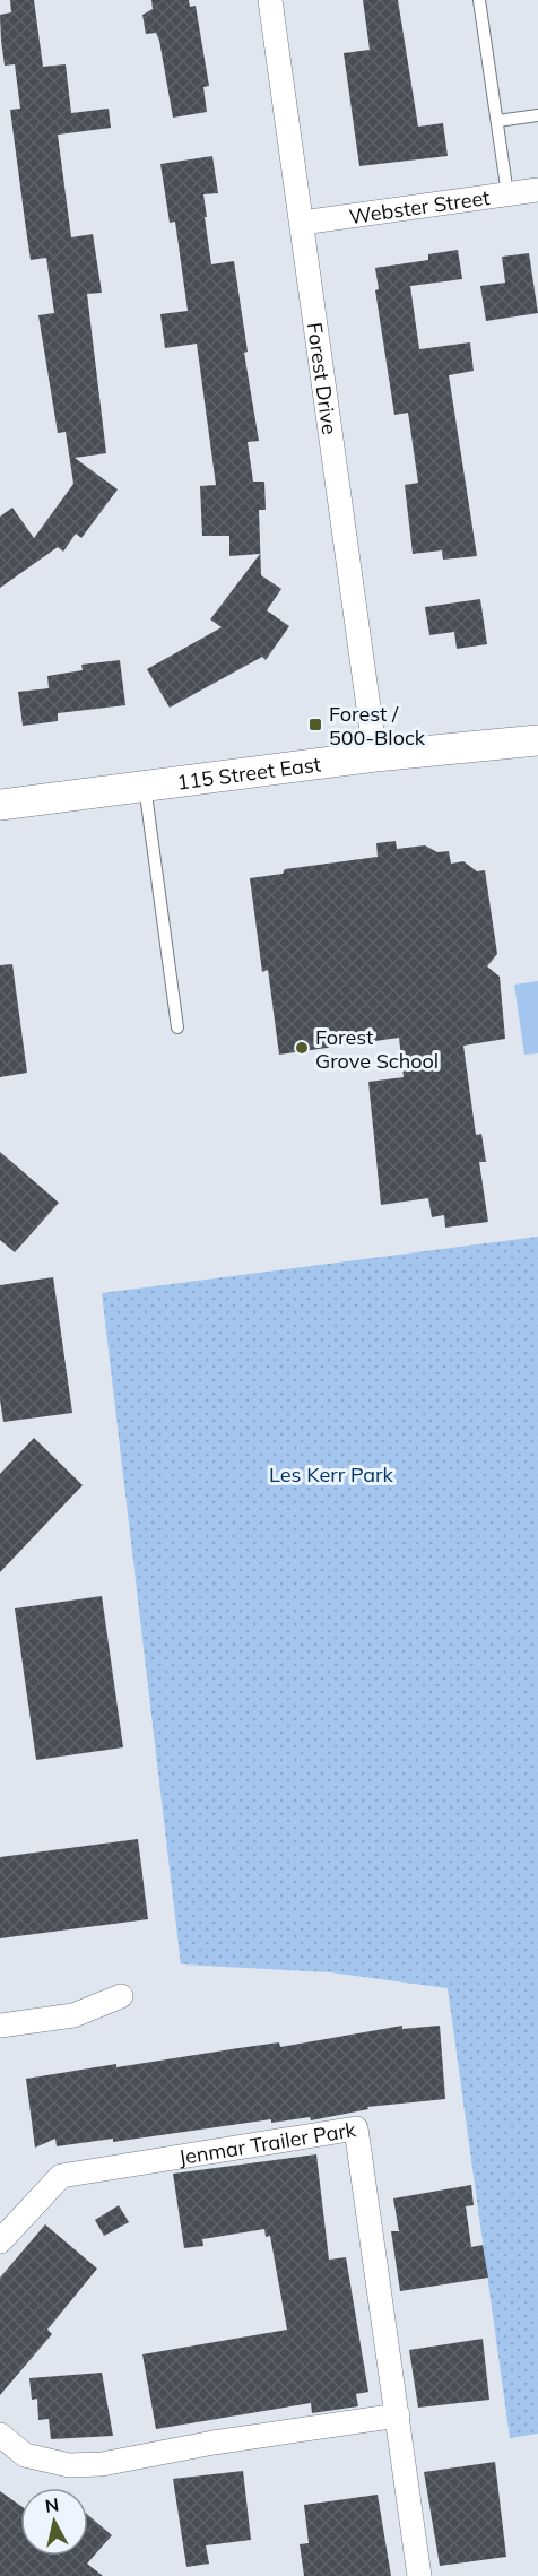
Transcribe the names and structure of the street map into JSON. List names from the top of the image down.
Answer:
{
  "streets": {
    "street": [
      "Webster Street",
      "Forest Drive",
      "115 Street East",
      "Jenmar Trailer Park"
    ]
  },
  "crossings": [
    ["Webster Street", "Forest Drive"],
    ["Forest Drive", "115 Street East"]
  ],
  "parks": ["Les Kerr Park"],
  "places": {
    "transit": ["Forest / 500-Block"],
    "other": ["Forest Grove School"]
  },
  "north": "top"
}
